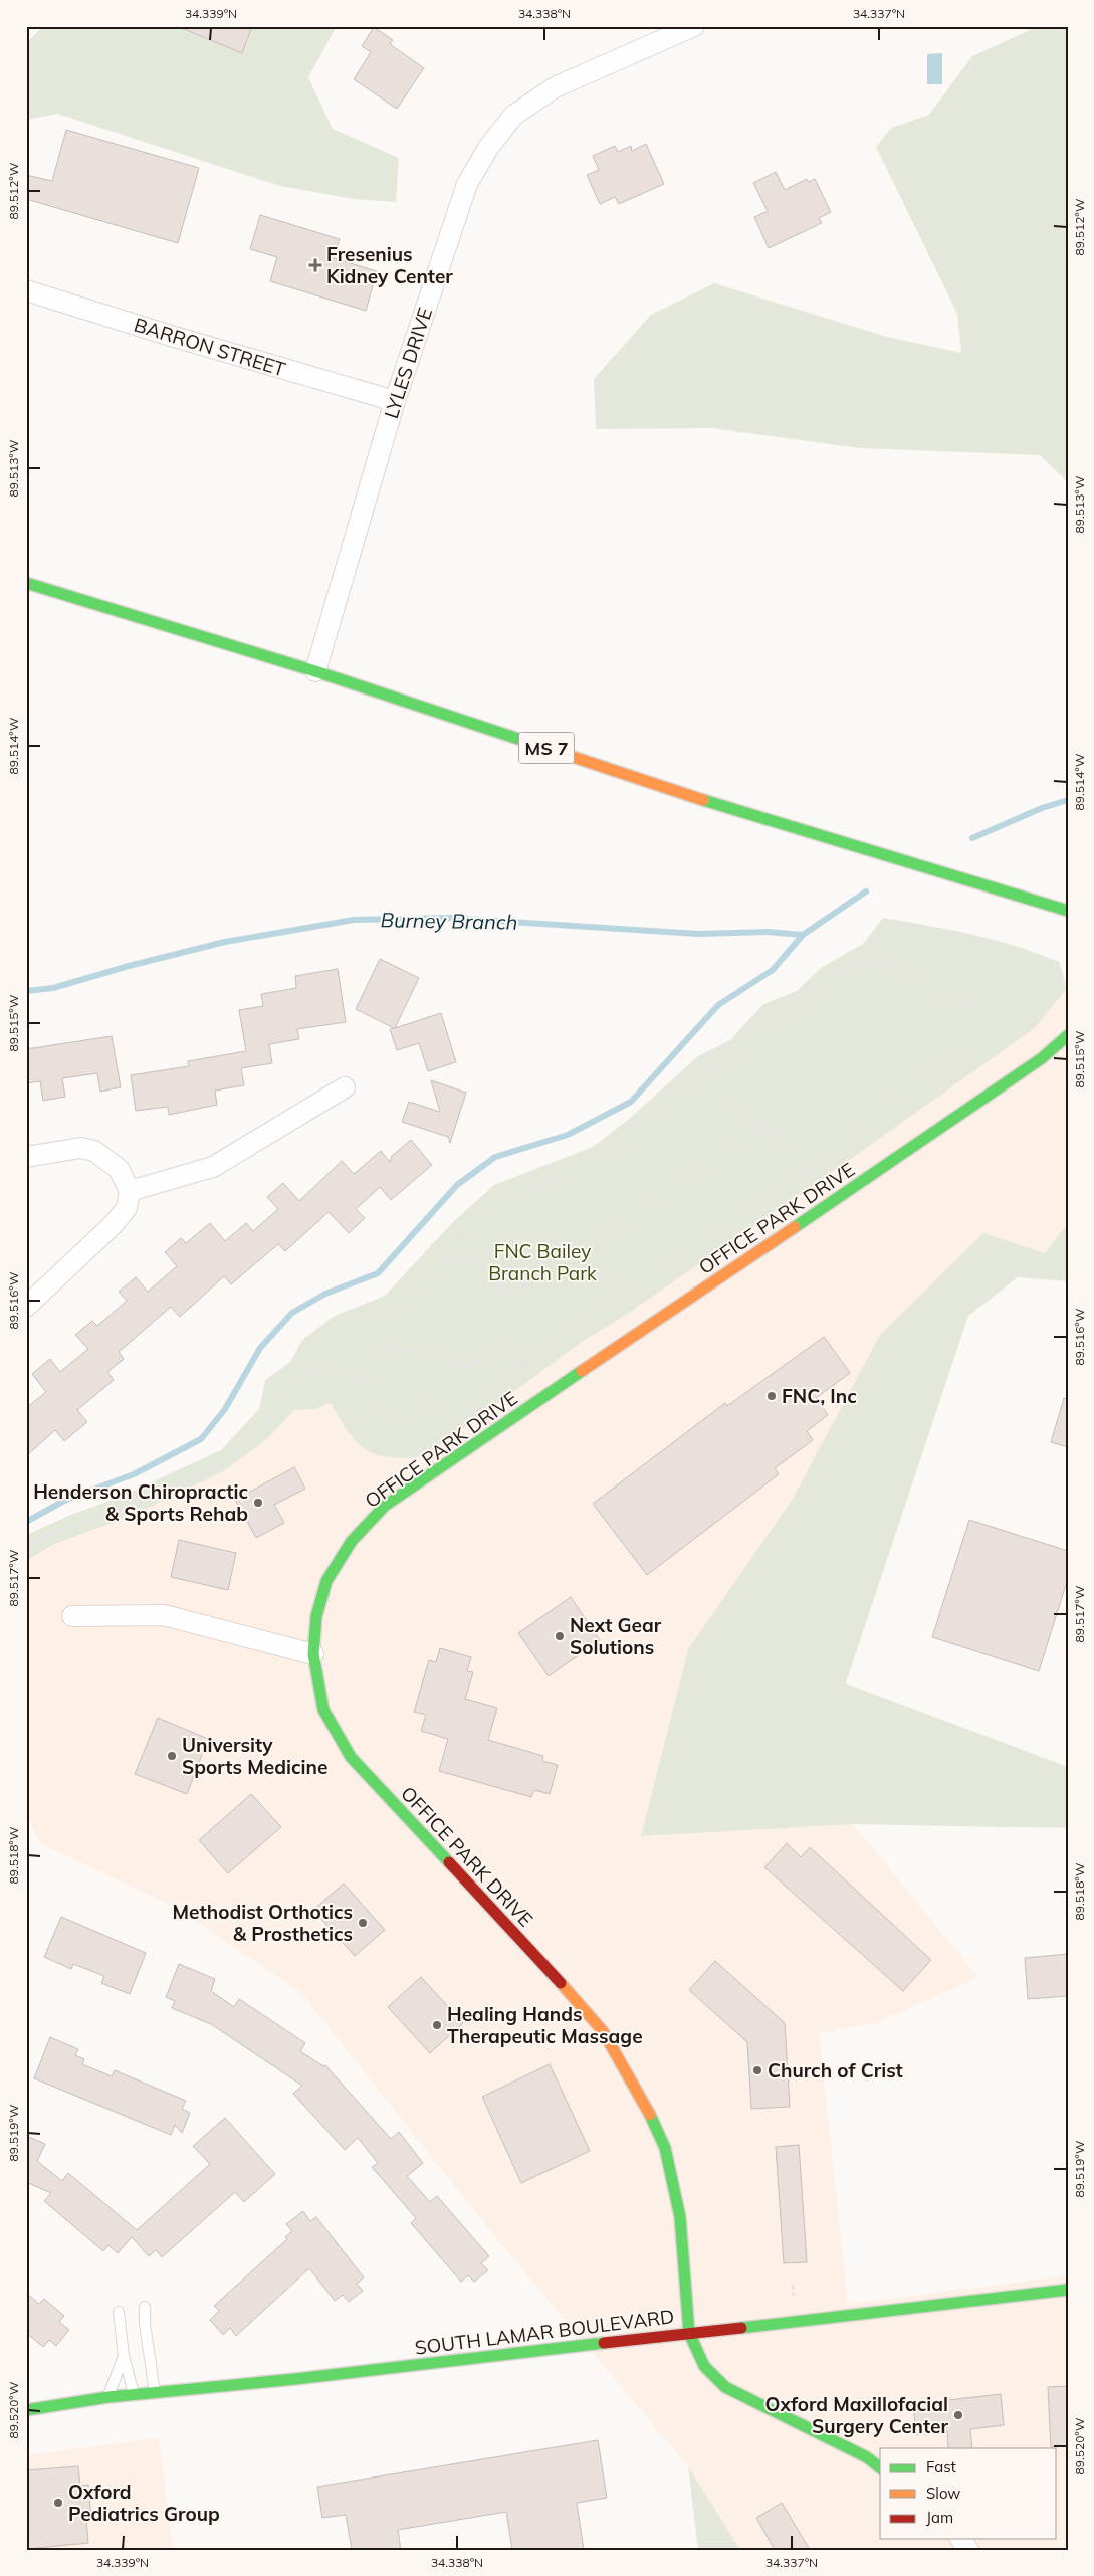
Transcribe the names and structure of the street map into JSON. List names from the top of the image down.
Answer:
{
  "streets": {
    "main road": ["MS 7", "OFFICE PARK DRIVE", "SOUTH LAMAR BOULEVARD"],
    "street": ["BARRON STREET", "LYLES DRIVE"]
  },
  "crossings": [
    ["BARRON STREET", "LYLES DRIVE"],
    ["LYLES DRIVE", "MS 7"],
    ["OFFICE PARK DRIVE", "SOUTH LAMAR BOULEVARD"]
  ],
  "water": ["Burney Branch"],
  "parks": ["FNC Bailey Branch Park"],
  "places": {
    "health": ["Fresenius Kidney Center"],
    "other": [
      "FNC, Inc",
      "Henderson Chiropractic & Sports Rehab",
      "Next Gear Solutions",
      "University Sports Medicine",
      "Methodist Orthotics & Prosthetics",
      "Healing Hands Therapeutic Massage",
      "Church of Crist",
      "Oxford Maxillofacial Surgery Center",
      "Oxford Pediatrics Group"
    ]
  },
  "legend": ["Fast", "Slow", "Jam"],
  "coordinates": [
    "34.339°N",
    "34.338°N",
    "34.337°N",
    "89.512°W",
    "89.513°W",
    "89.514°W",
    "89.515°W",
    "89.516°W",
    "89.517°W",
    "89.518°W",
    "89.519°W",
    "89.520°W"
  ]
}
